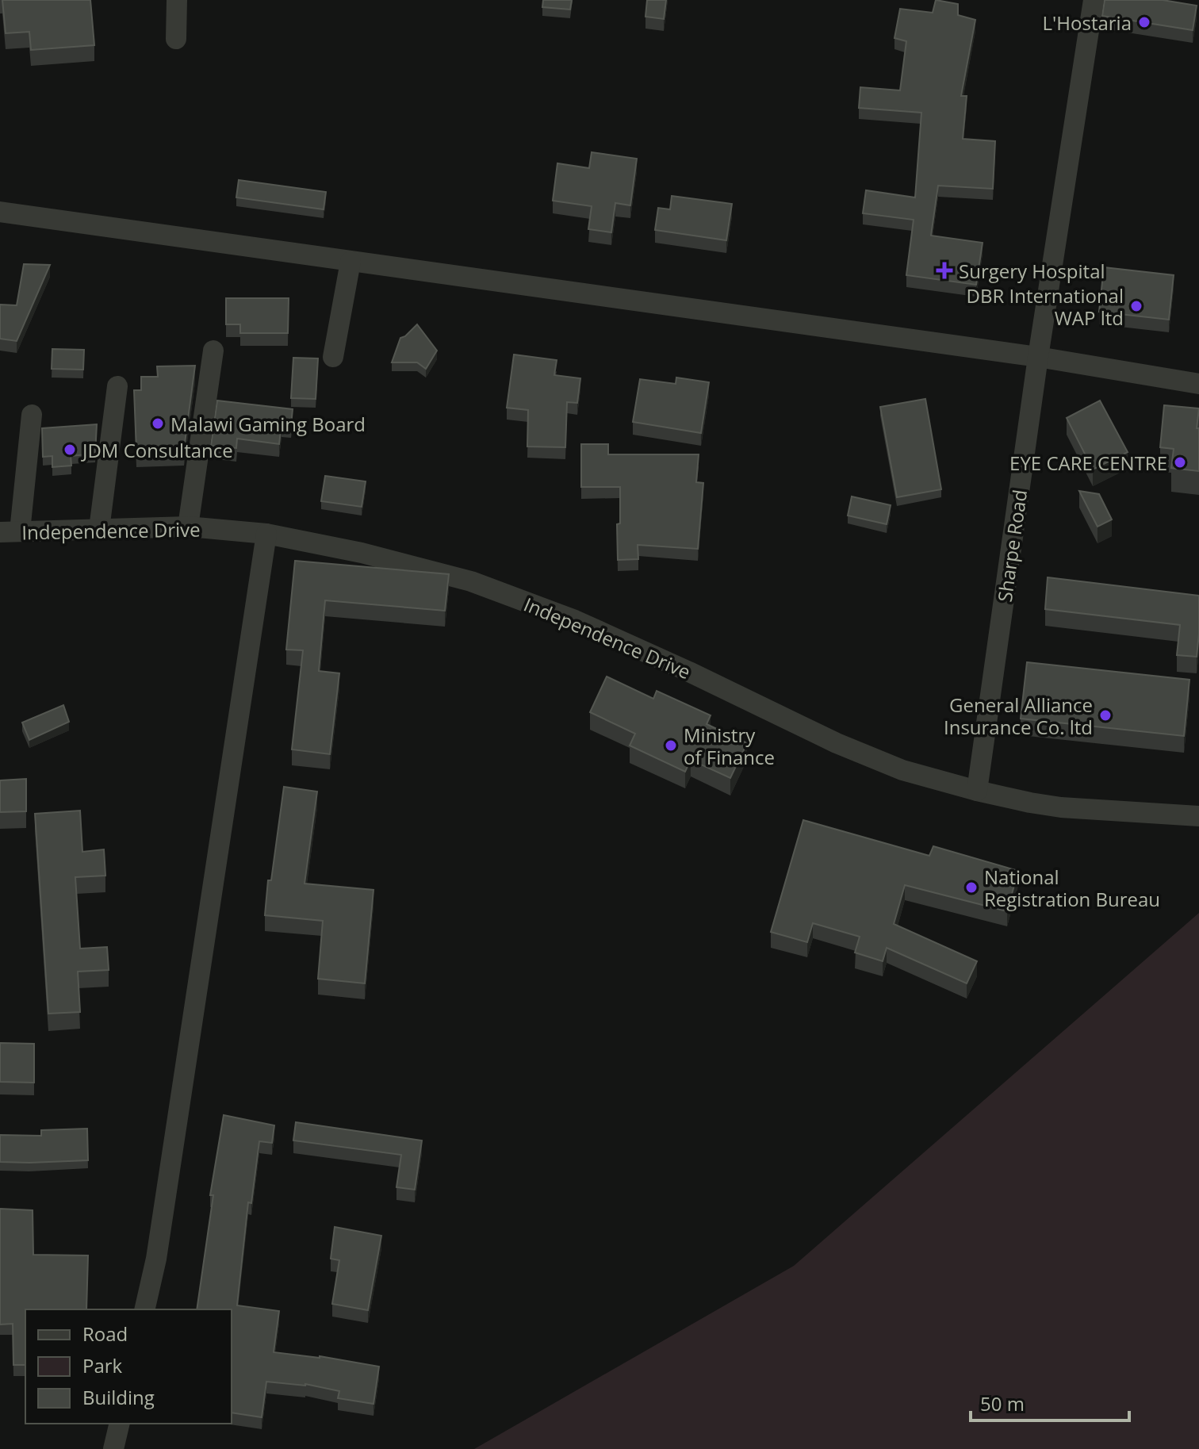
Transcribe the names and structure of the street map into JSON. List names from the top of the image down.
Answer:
{
  "streets": {
    "street": ["Independence Drive", "Sharpe Road"]
  },
  "crossings": [
    ["Independence Drive", "Sharpe Road"]
  ],
  "places": {
    "other": [
      "L'Hostaria",
      "DBR International WAP ltd",
      "Malawi Gaming Board",
      "JDM Consultance",
      "EYE CARE CENTRE",
      "General Alliance Insurance Co. ltd",
      "Ministry of Finance",
      "National Registration Bureau"
    ],
    "health": ["Surgery Hospital"]
  },
  "legend": ["Road", "Park", "Building"],
  "scale_bar": "50 m"
}
